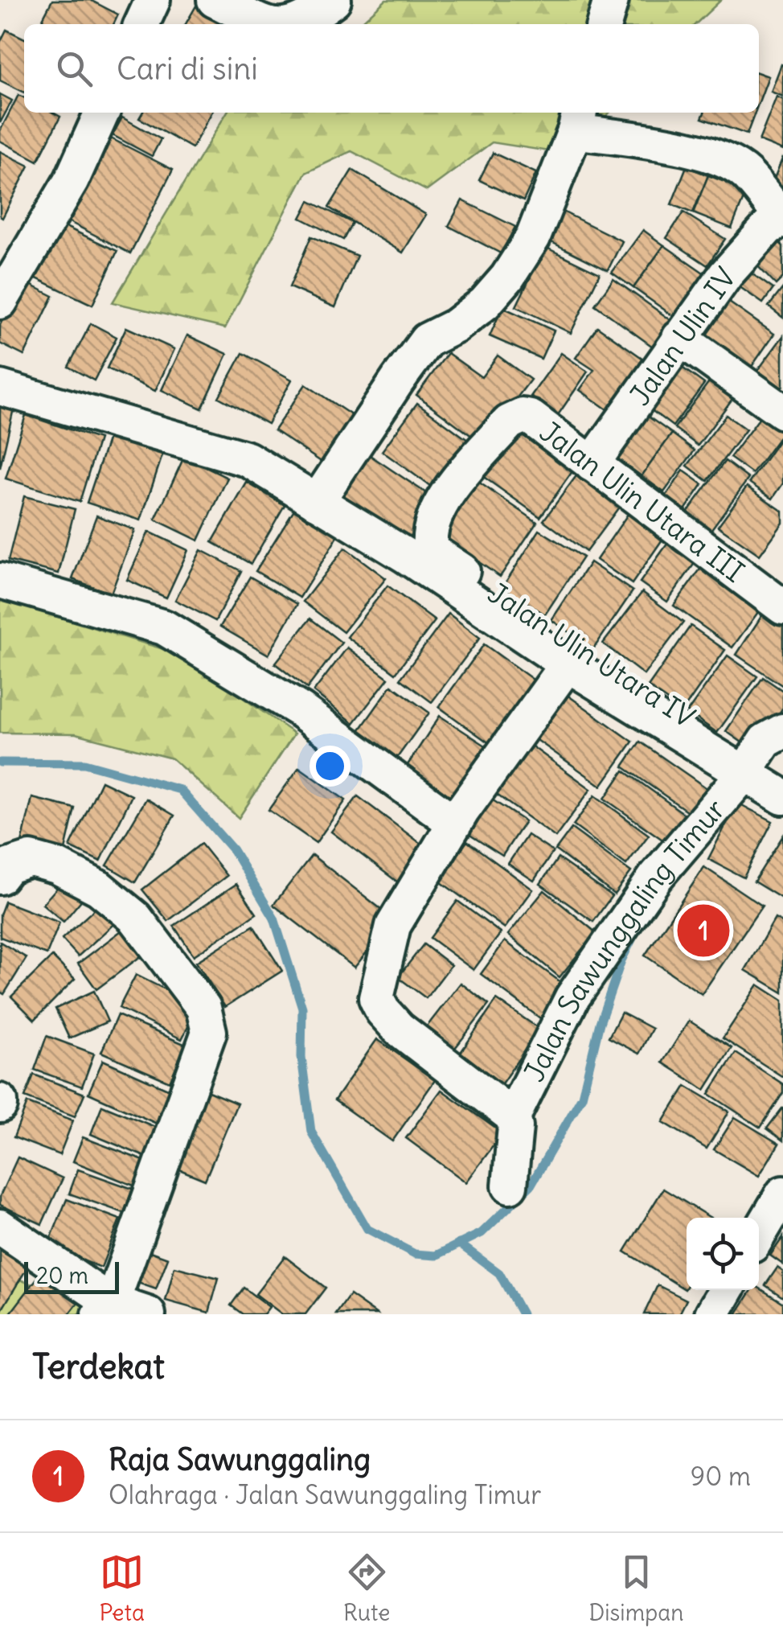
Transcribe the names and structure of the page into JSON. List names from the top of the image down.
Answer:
{
  "streets": {
    "street": [
      "Jalan Ulin IV",
      "Jalan Ulin Utara III",
      "Jalan Ulin Utara IV",
      "Jalan Sawunggaling Timur"
    ]
  },
  "crossings": [
    ["Jalan Ulin IV", "Jalan Ulin Utara III"],
    ["Jalan Ulin Utara III", "Jalan Ulin Utara IV"],
    ["Jalan Ulin Utara IV", "Jalan Sawunggaling Timur"]
  ],
  "scale_bar": "20 m",
  "page": {
    "search": "Cari di sini",
    "pins": "1",
    "scale": "20 m",
    "heading": "Terdekat",
    "list": [
      {
        "mark": "1",
        "name": "Raja Sawunggaling",
        "note": "Olahraga · Jalan Sawunggaling Timur",
        "value": "90 m"
      }
    ],
    "nav": ["Peta", "Rute", "Disimpan"]
  }
}
